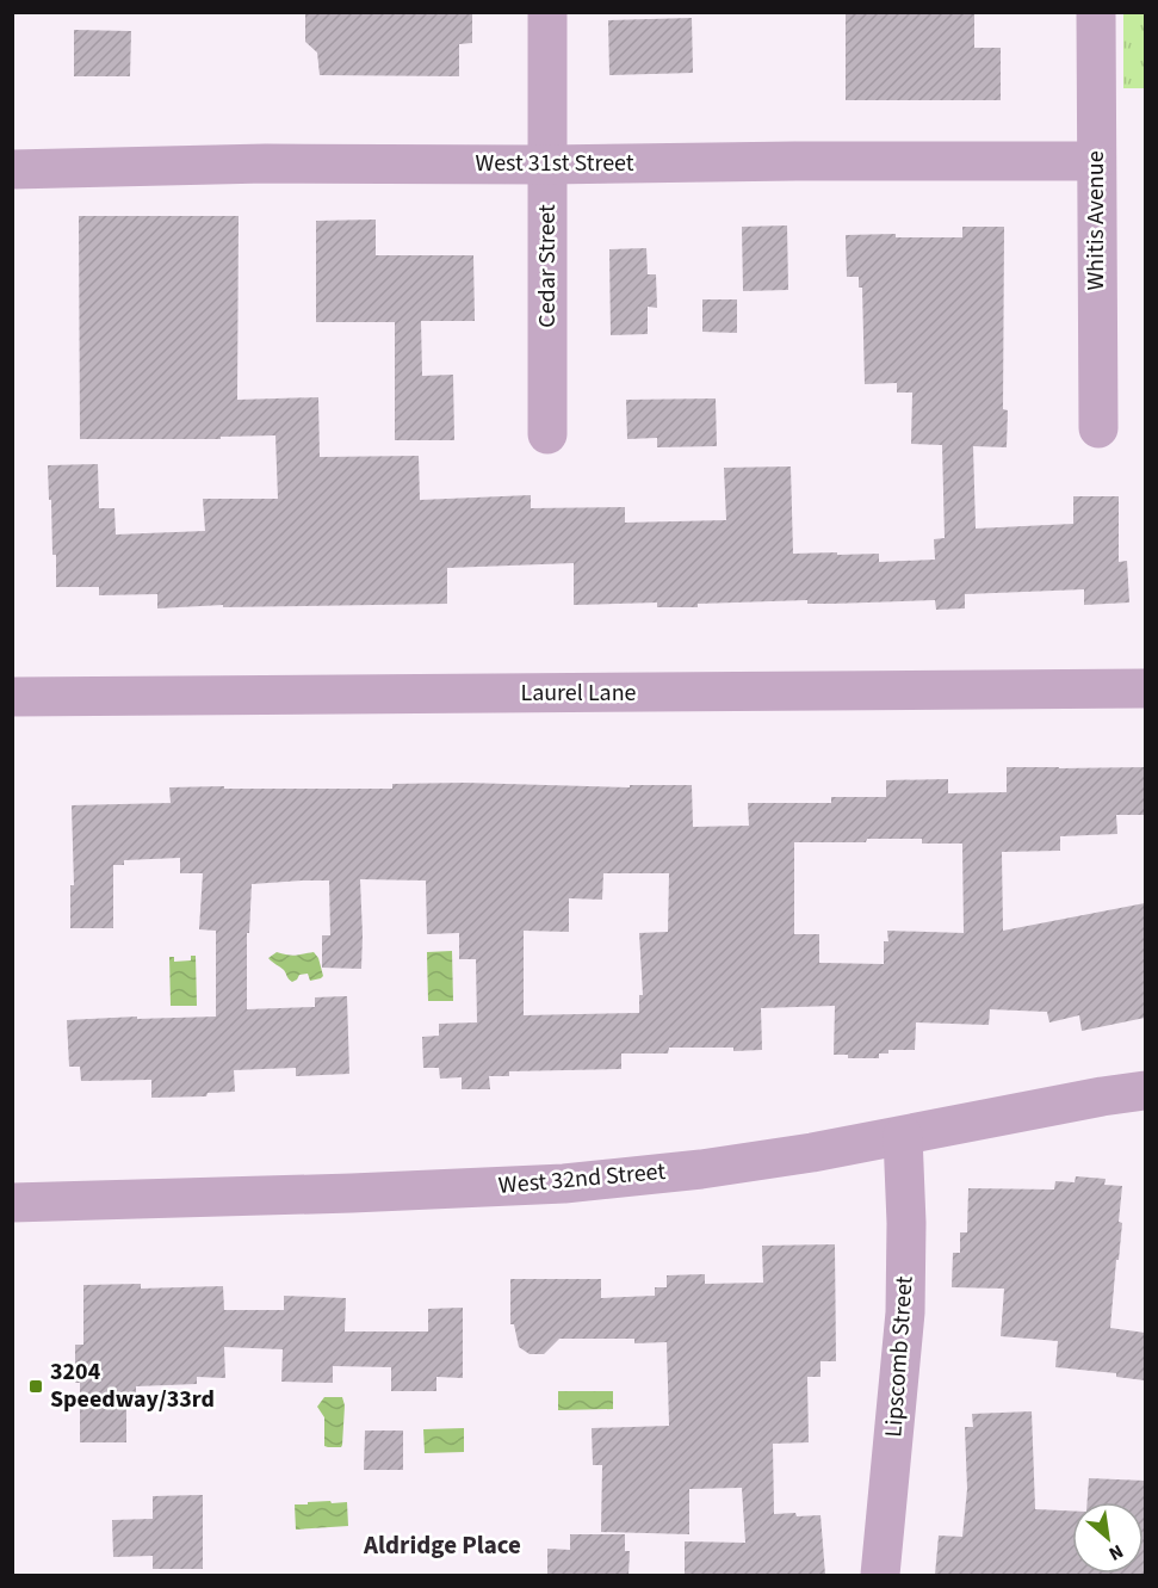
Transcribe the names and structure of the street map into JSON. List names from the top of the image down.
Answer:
{
  "streets": {
    "street": [
      "West 31st Street",
      "Whitis Avenue",
      "Cedar Street",
      "Laurel Lane",
      "West 32nd Street",
      "Lipscomb Street"
    ]
  },
  "crossings": [
    ["West 31st Street", "Whitis Avenue"],
    ["West 31st Street", "Cedar Street"],
    ["West 32nd Street", "Lipscomb Street"]
  ],
  "districts": ["Aldridge Place"],
  "places": {
    "transit": ["3204 Speedway/33rd"]
  },
  "north": "bottom right"
}
